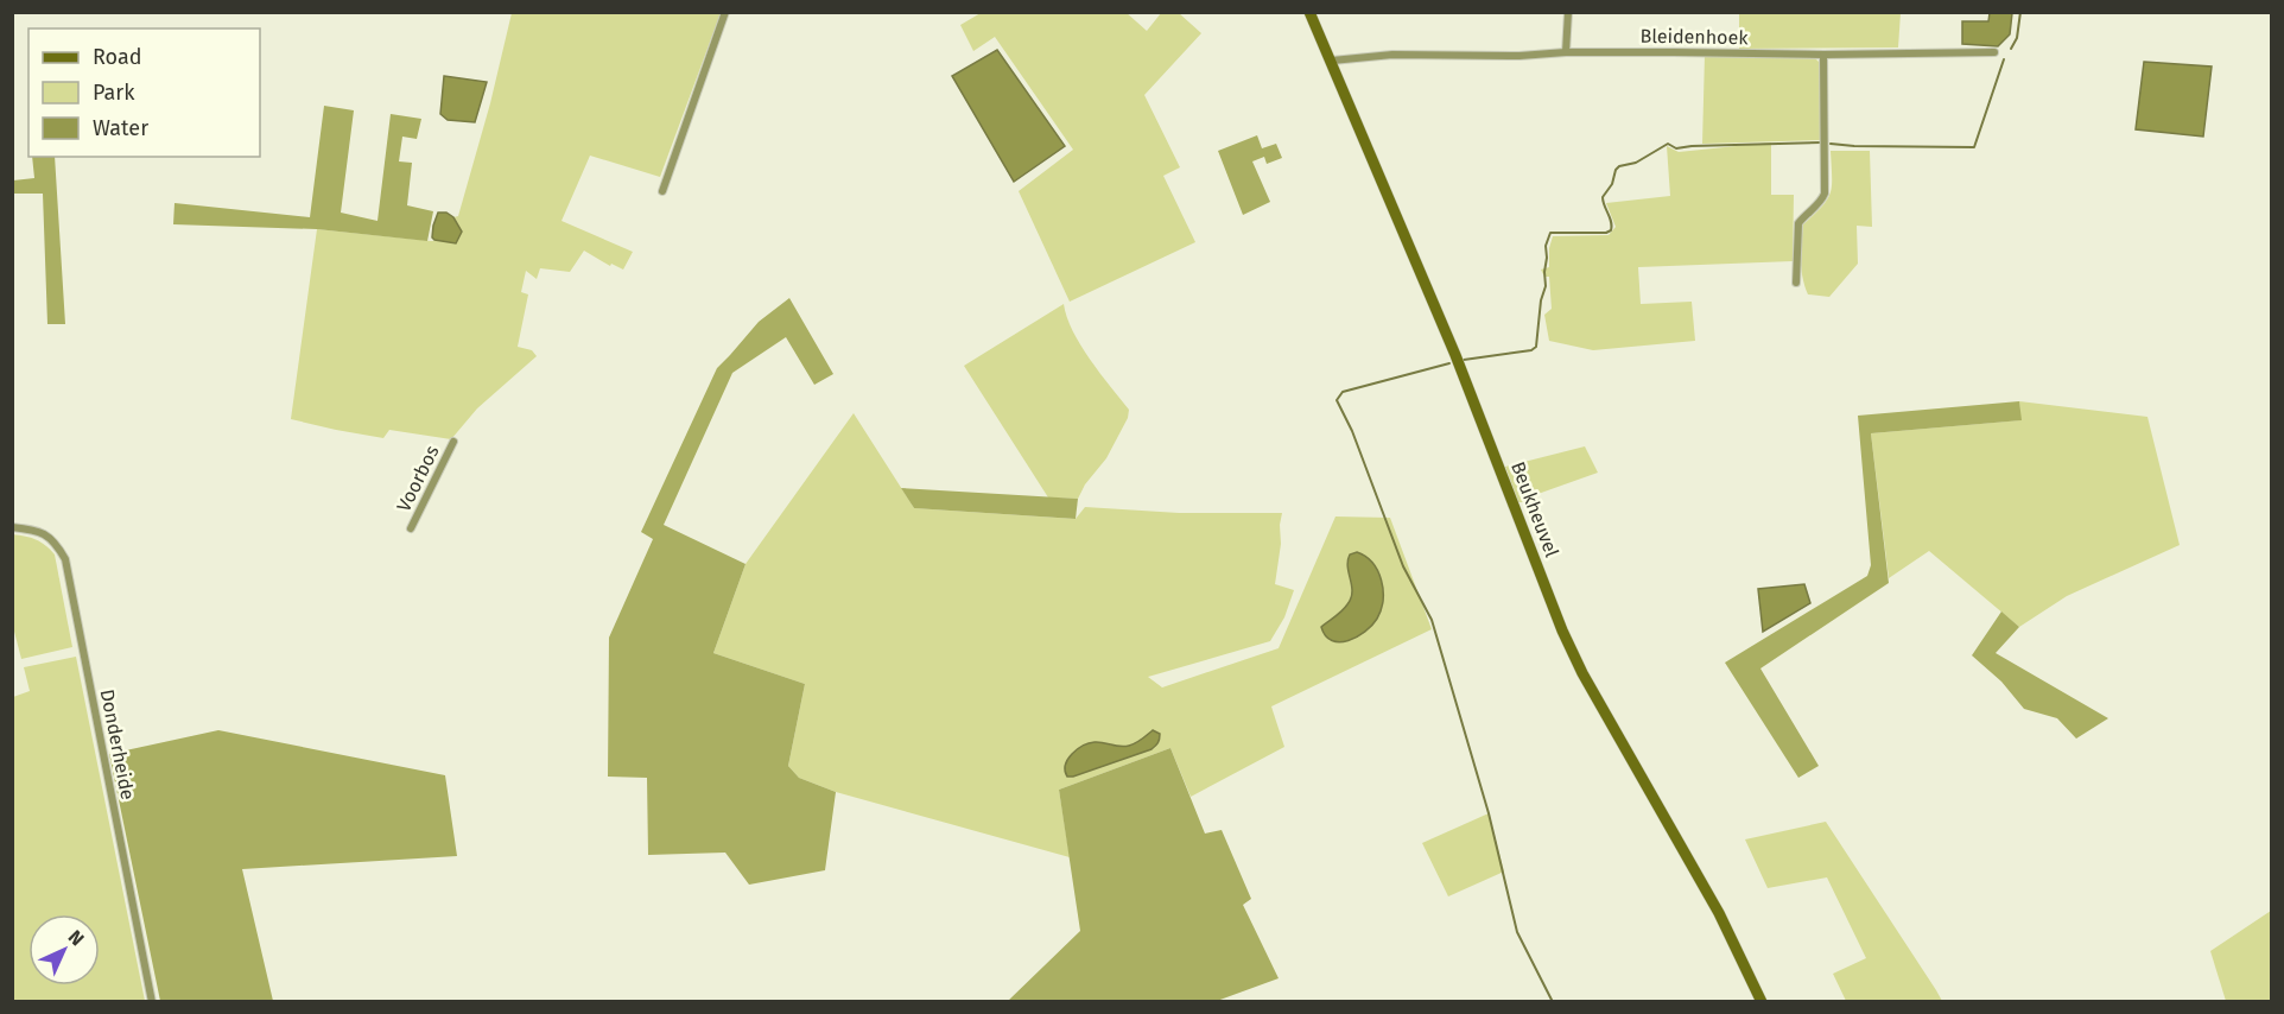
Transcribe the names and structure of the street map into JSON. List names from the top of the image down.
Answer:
{
  "streets": {
    "street": [
      "Bleidenhoek",
      "Voorbos",
      "Beukheuvel",
      "Donderheide"
    ]
  },
  "crossings": [
    ["Bleidenhoek", "Beukheuvel"]
  ],
  "legend": ["Road", "Park", "Water"],
  "north": "top right"
}
